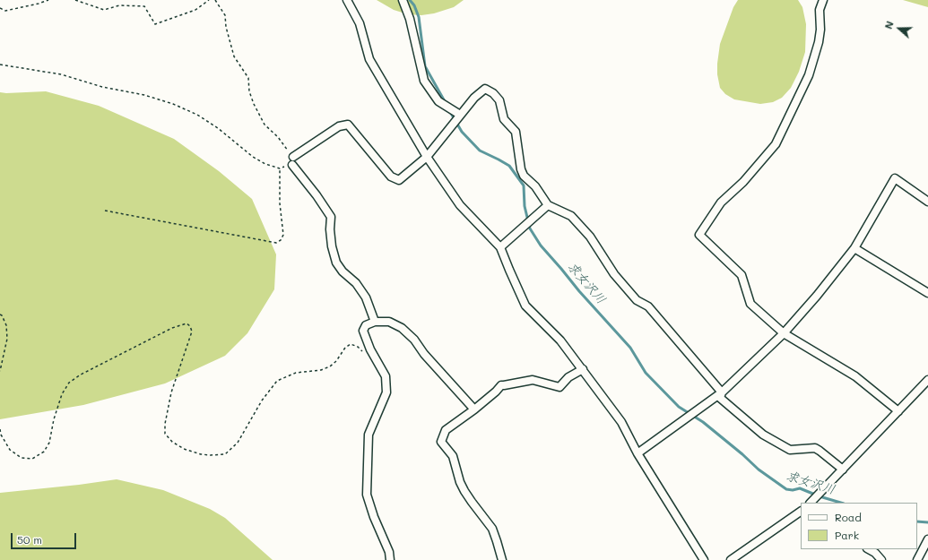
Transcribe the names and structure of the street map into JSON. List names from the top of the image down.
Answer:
{
  "water": ["求女沢川"],
  "legend": ["Road", "Park"],
  "scale_bar": "50 m",
  "north": "left"
}
